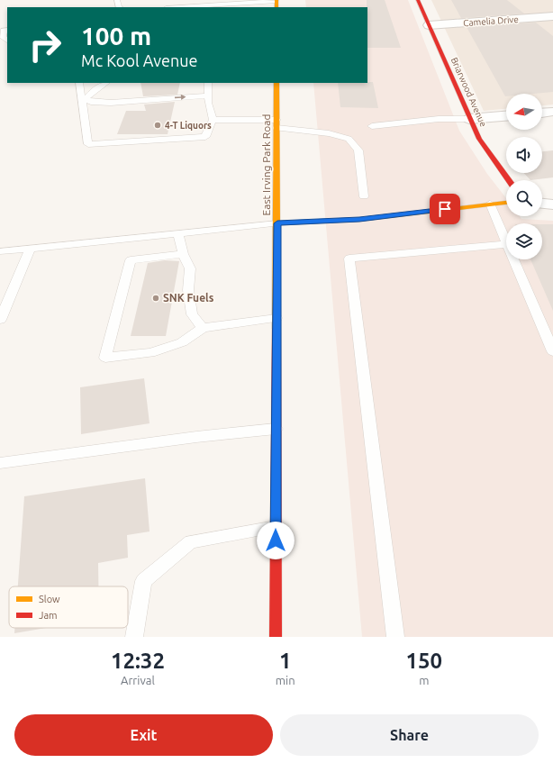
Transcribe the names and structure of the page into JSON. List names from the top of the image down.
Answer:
{
  "streets": {
    "street": ["Camelia Drive", "Briarwood Avenue", "East Irving Park Road"]
  },
  "crossings": [
    ["Camelia Drive", "Briarwood Avenue"]
  ],
  "places": ["4-T Liquors", "SNK Fuels"],
  "legend": ["Slow", "Jam"],
  "north": "left",
  "page": {
    "turn": ["100 m", "Mc Kool Avenue"],
    "eta": [
      "12:32",
      "Arrival",
      "1",
      "min",
      "150",
      "m"
    ],
    "buttons": ["Exit", "Share"]
  }
}
